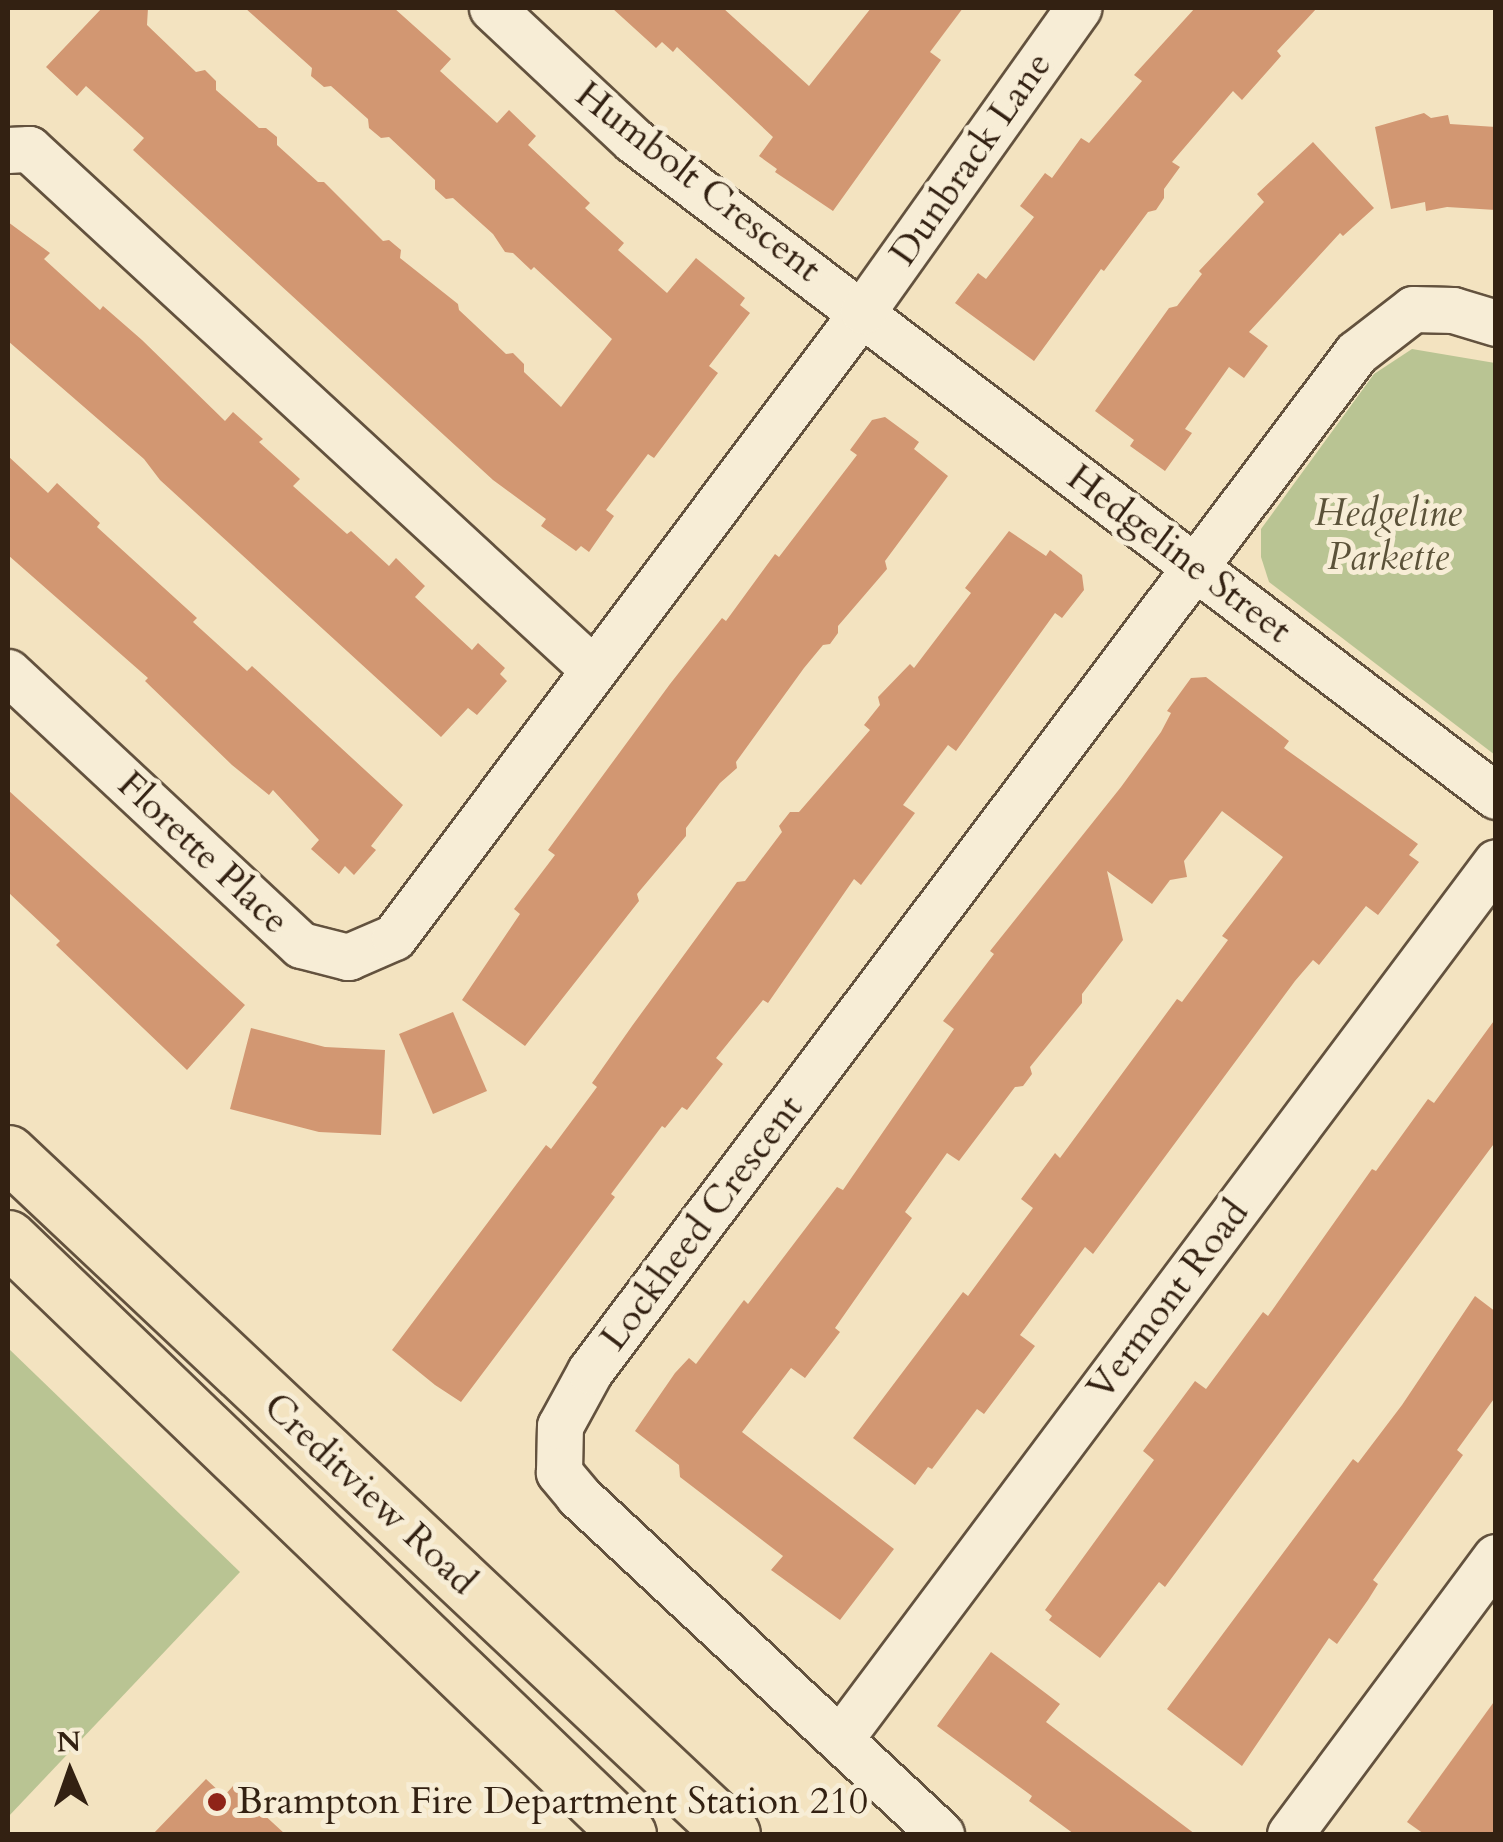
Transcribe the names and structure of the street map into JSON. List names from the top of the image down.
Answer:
{
  "streets": {
    "main road": ["Creditview Road"],
    "street": [
      "Dunbrack Lane",
      "Humbolt Crescent",
      "Hedgeline Street",
      "Florette Place",
      "Lockheed Crescent",
      "Vermont Road"
    ]
  },
  "crossings": [
    ["Dunbrack Lane", "Humbolt Crescent"],
    ["Dunbrack Lane", "Hedgeline Street"],
    ["Dunbrack Lane", "Florette Place"],
    ["Humbolt Crescent", "Hedgeline Street"],
    ["Humbolt Crescent", "Florette Place"],
    ["Hedgeline Street", "Florette Place"],
    ["Hedgeline Street", "Lockheed Crescent"],
    ["Lockheed Crescent", "Vermont Road"]
  ],
  "parks": ["Hedgeline Parkette"],
  "places": ["Brampton Fire Department Station 210"],
  "north": "top"
}
